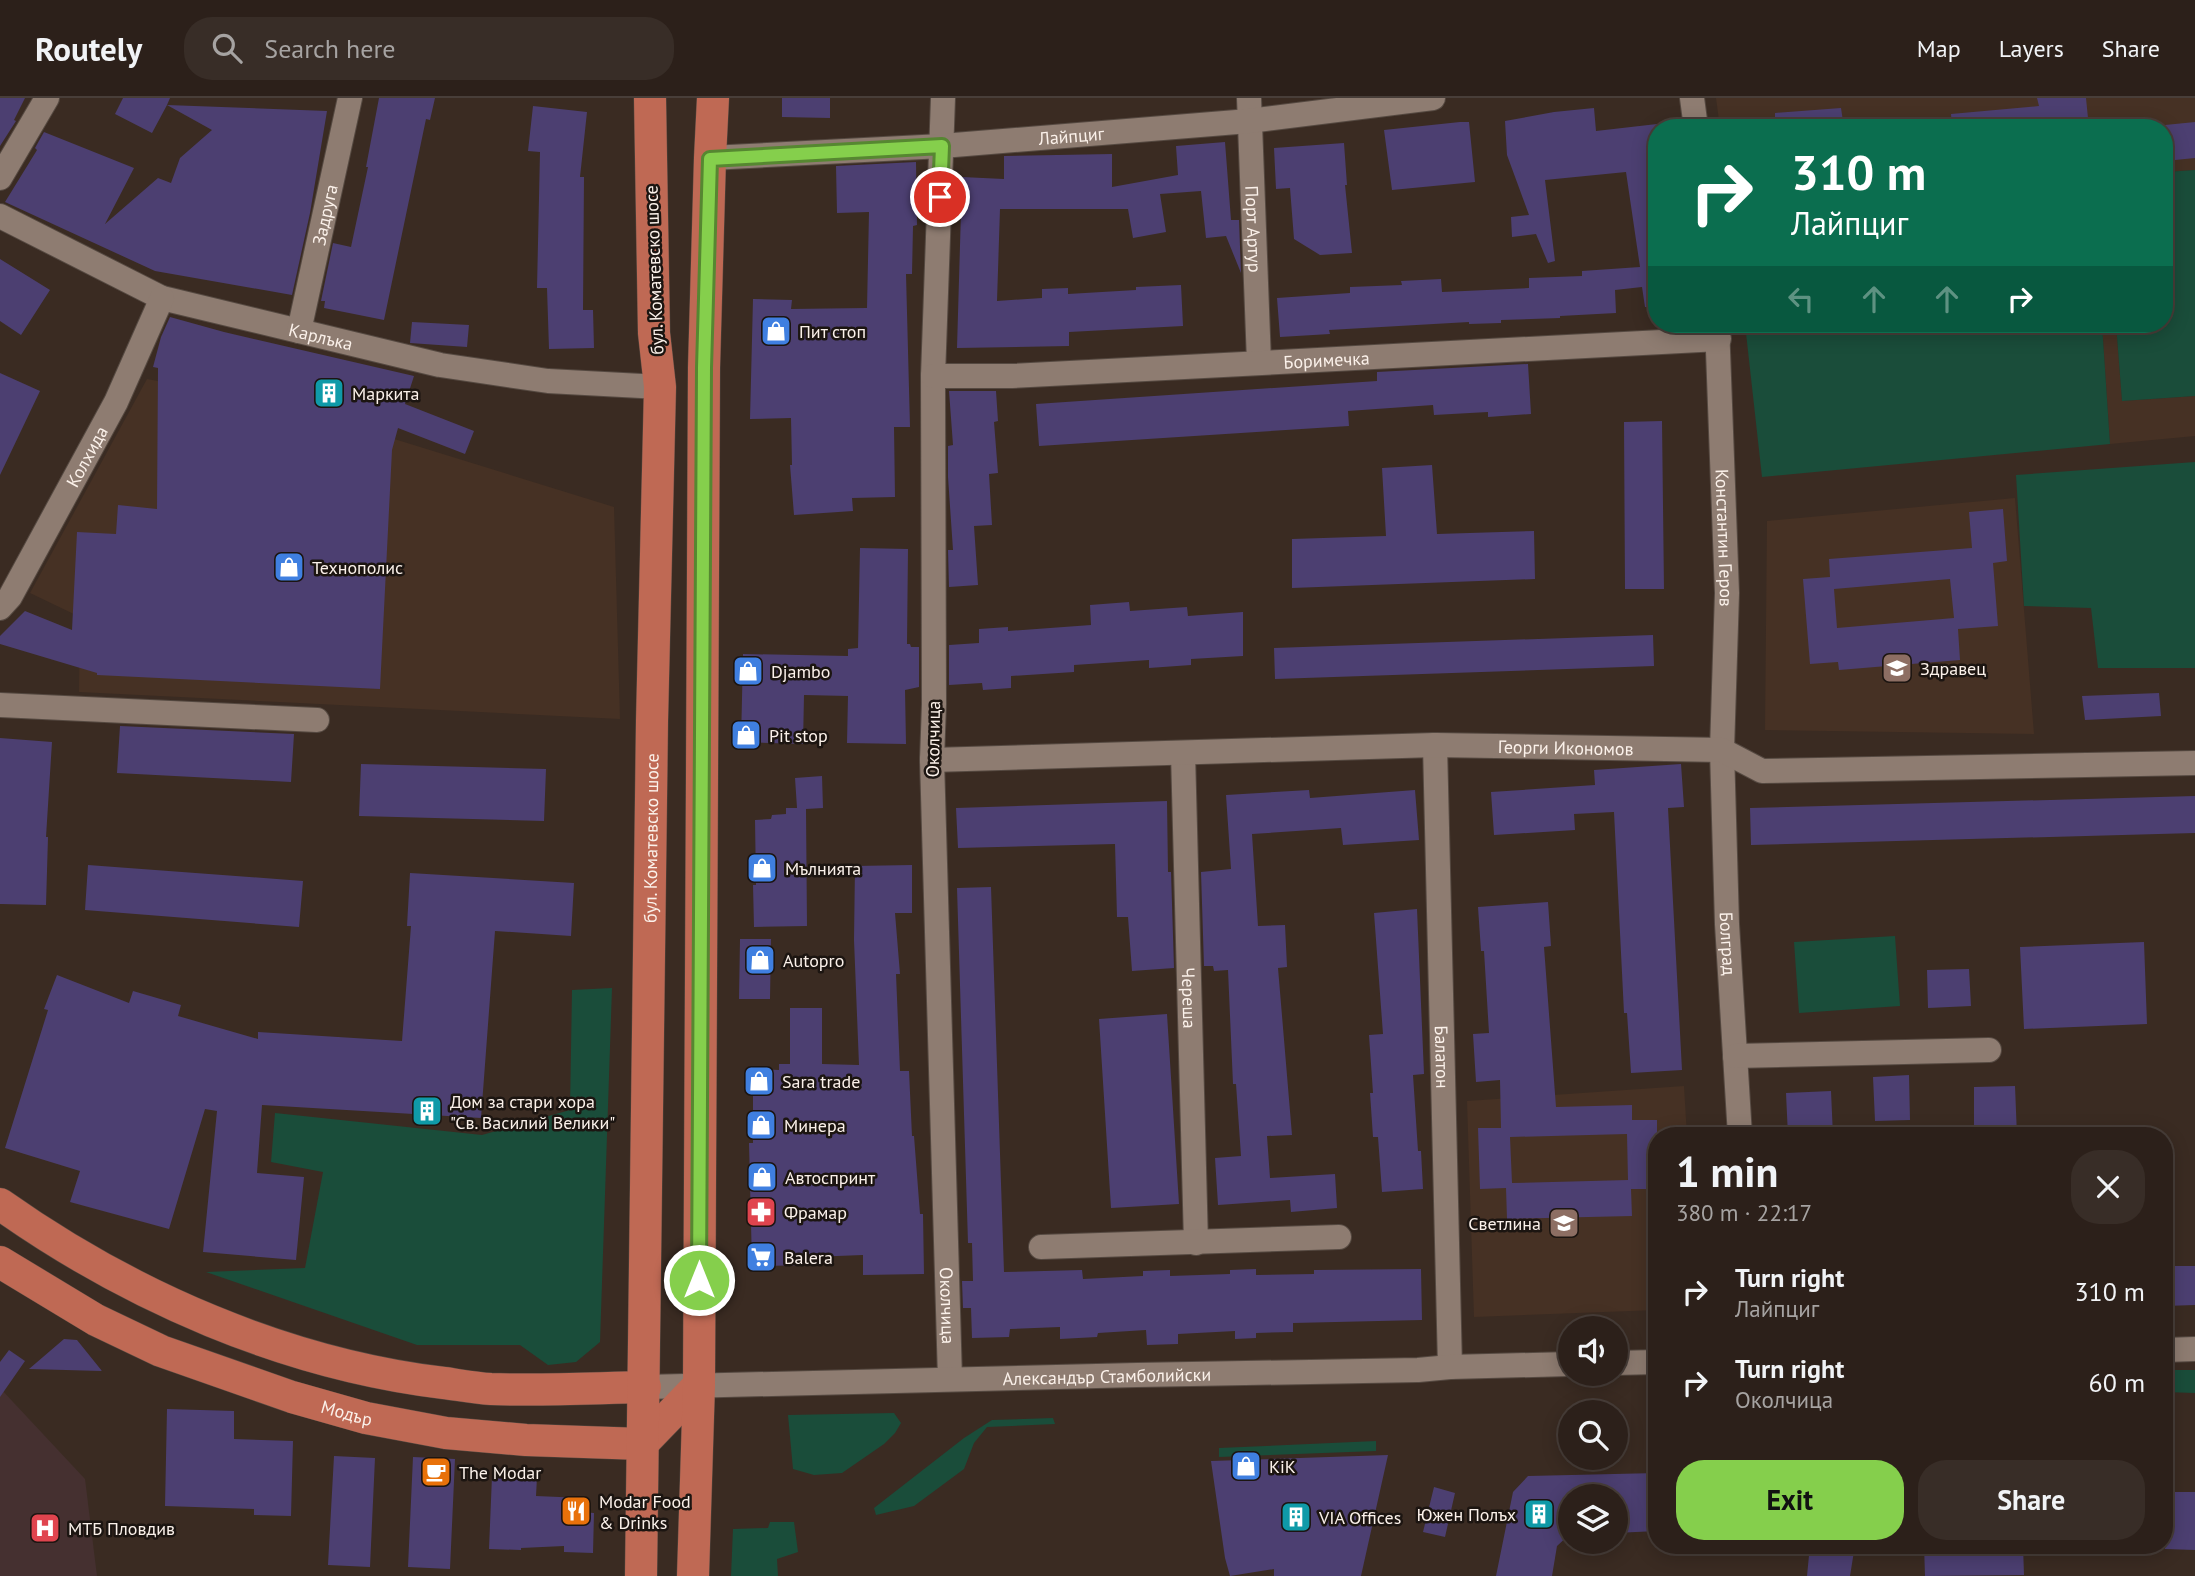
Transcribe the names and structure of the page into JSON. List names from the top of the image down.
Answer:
{
  "streets": {
    "main road": ["бул. Коматевско шосе", "Модър"],
    "street": [
      "Лайпциг",
      "Задруга",
      "Порт Артур",
      "Карлъка",
      "Боримечка",
      "Колхида",
      "Константин Геров",
      "Околчица",
      "Георги Икономов",
      "Болград",
      "Череша",
      "Балатон",
      "Александър Стамболийски"
    ]
  },
  "crossings": [
    ["Лайпциг", "Порт Артур"],
    ["Лайпциг", "Околчица"],
    ["Задруга", "Карлъка"],
    ["Порт Артур", "Боримечка"],
    ["бул. Коматевско шосе", "Карлъка"],
    ["бул. Коматевско шосе", "Александър Стамболийски"],
    ["бул. Коматевско шосе", "Модър"],
    ["Карлъка", "Колхида"],
    ["Боримечка", "Околчица"],
    ["Константин Геров", "Георги Икономов"],
    ["Константин Геров", "Болград"],
    ["Околчица", "Георги Икономов"],
    ["Околчица", "Александър Стамболийски"],
    ["Георги Икономов", "Болград"],
    ["Георги Икономов", "Череша"],
    ["Георги Икономов", "Балатон"],
    ["Балатон", "Александър Стамболийски"]
  ],
  "places": {
    "shop": [
      "Пит стоп",
      "Технополис",
      "Djambo",
      "Pit stop",
      "Мълнията",
      "Autopro",
      "Sara trade",
      "Минера",
      "Автоспринт",
      "KiK"
    ],
    "building": [
      "Маркита",
      "Дом за стари хора \"Св. Василий Велики\"",
      "Южен Полъх",
      "VIA Offices"
    ],
    "school or university": ["Здравец", "Светлина"],
    "pharmacy": ["Фрамар"],
    "supermarket": ["Balera"],
    "cafe": ["The Modar"],
    "restaurant": ["Modar Food & Drinks"],
    "hospital": ["МТБ Пловдив"]
  },
  "page": {
    "header": "Routely",
    "search": "Search here",
    "nav": ["Map", "Layers", "Share"],
    "turn": ["310 m", "Лайпциг"],
    "heading": ["1 min", "380 m · 22:17"],
    "list": [
      {
        "name": "Turn right",
        "note": "Лайпциг",
        "value": "310 m"
      },
      {
        "name": "Turn right",
        "note": "Околчица",
        "value": "60 m"
      }
    ],
    "buttons": ["Exit", "Share"]
  }
}
